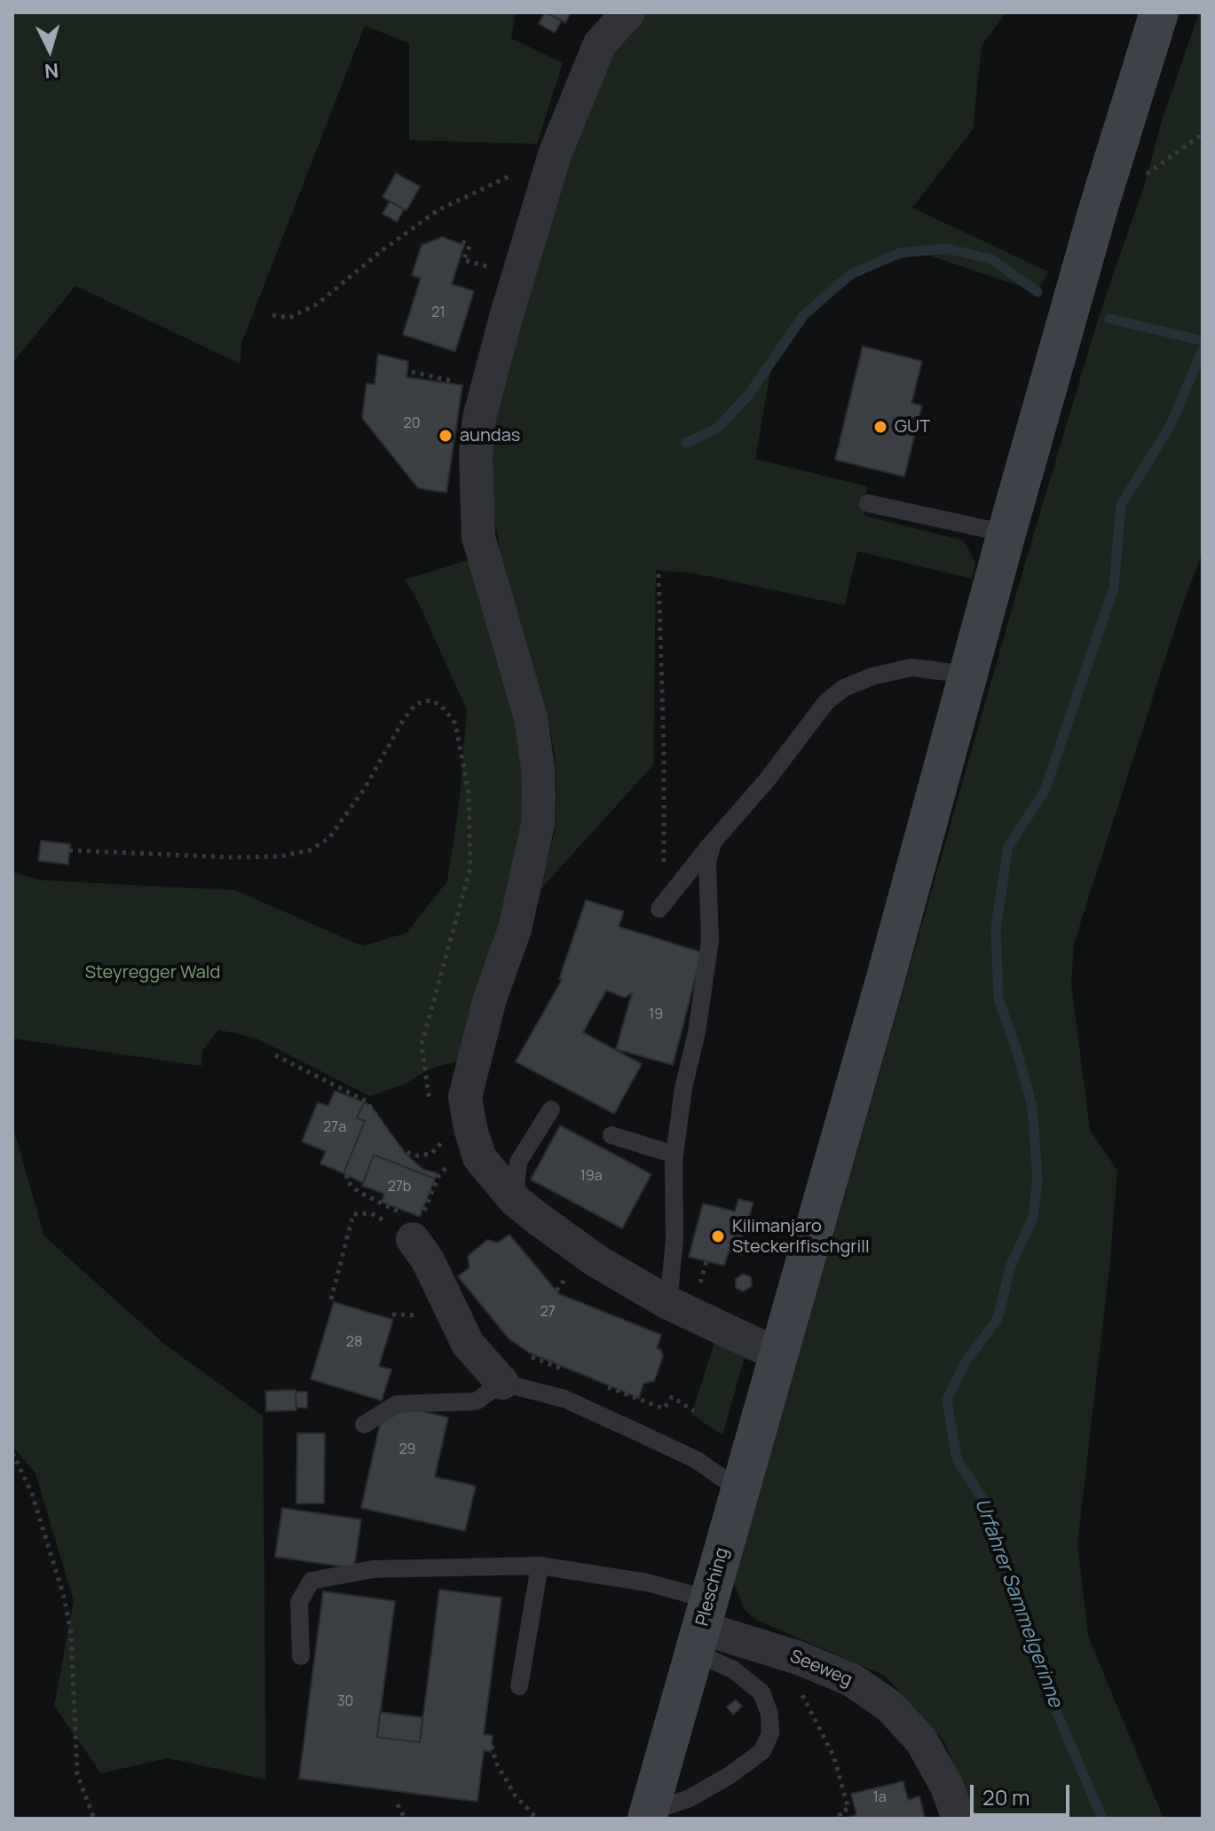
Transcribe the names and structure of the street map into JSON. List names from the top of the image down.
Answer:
{
  "streets": {
    "main road": ["Plesching"],
    "street": ["Seeweg"]
  },
  "crossings": [
    ["Plesching", "Seeweg"]
  ],
  "water": ["Urfahrer Sammelgerinne"],
  "parks": ["Steyregger Wald"],
  "places": ["GUT", "aundas", "Kilimanjaro Steckerlfischgrill"],
  "house_numbers": [
    "21",
    "20",
    "19",
    "27a",
    "19a",
    "27b",
    "27",
    "28",
    "29",
    "30",
    "1a"
  ],
  "scale_bar": "20 m",
  "north": "bottom"
}
